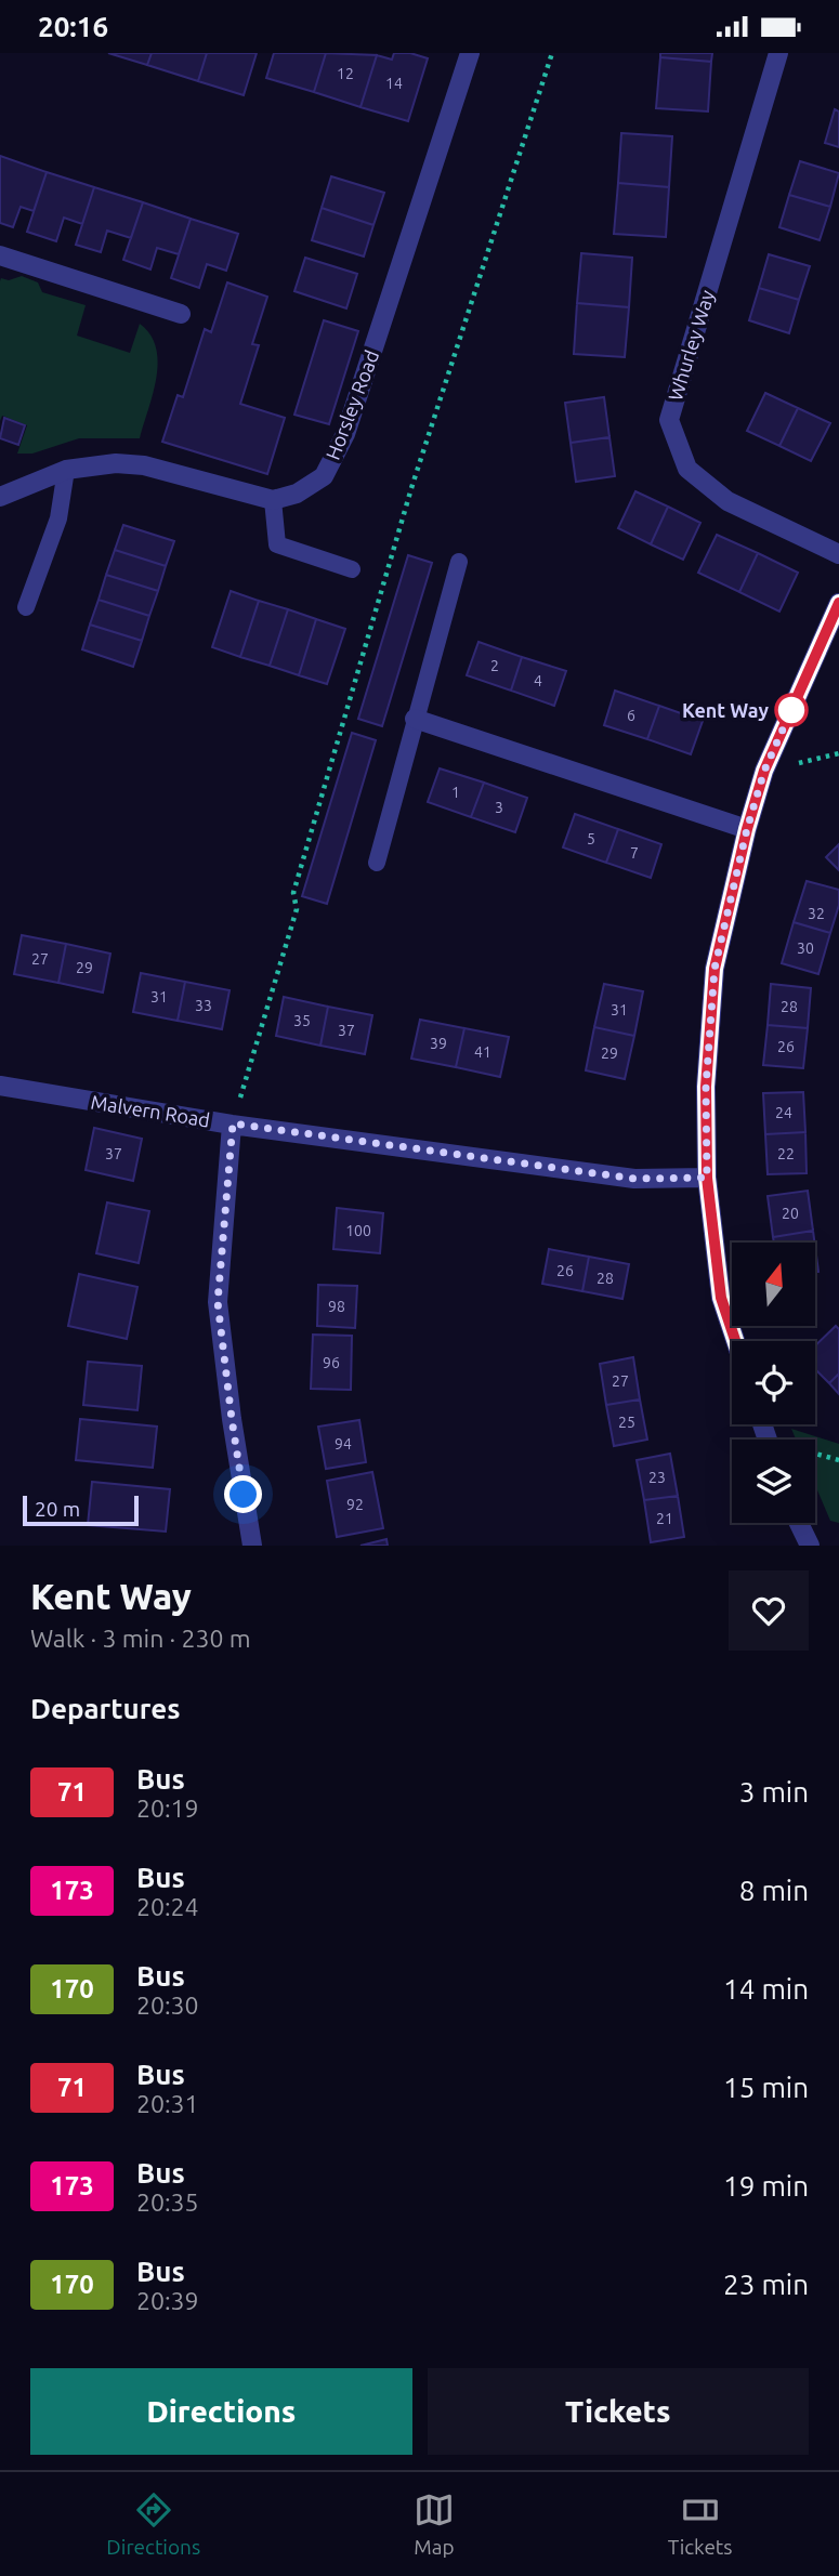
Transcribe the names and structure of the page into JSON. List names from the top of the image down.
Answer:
{
  "streets": {
    "street": ["Whurley Way", "Horsley Road", "Malvern Road"]
  },
  "places": ["Kent Way"],
  "lines": ["bus line 71"],
  "house_numbers": [
    "12",
    "14",
    "2",
    "4",
    "6",
    "1",
    "3",
    "5",
    "7",
    "32",
    "30",
    "27",
    "29",
    "31",
    "33",
    "28",
    "31",
    "35",
    "37",
    "39",
    "26",
    "41",
    "29",
    "24",
    "37",
    "22",
    "20",
    "100",
    "26",
    "28",
    "98",
    "96",
    "27",
    "25",
    "94",
    "23",
    "92",
    "21"
  ],
  "scale_bar": "20 m",
  "north": "top",
  "page": {
    "status": "20:16",
    "scale": "20 m",
    "heading": [
      ["Kent Way", "Walk · 3 min · 230 m"],
      "Departures"
    ],
    "list": [
      {
        "mark": "71",
        "name": "Bus",
        "note": "20:19",
        "value": "3 min"
      },
      {
        "mark": "173",
        "name": "Bus",
        "note": "20:24",
        "value": "8 min"
      },
      {
        "mark": "170",
        "name": "Bus",
        "note": "20:30",
        "value": "14 min"
      },
      {
        "mark": "71",
        "name": "Bus",
        "note": "20:31",
        "value": "15 min"
      },
      {
        "mark": "173",
        "name": "Bus",
        "note": "20:35",
        "value": "19 min"
      },
      {
        "mark": "170",
        "name": "Bus",
        "note": "20:39",
        "value": "23 min"
      }
    ],
    "buttons": ["Directions", "Tickets"],
    "tabs": ["Directions", "Map", "Tickets"]
  }
}
